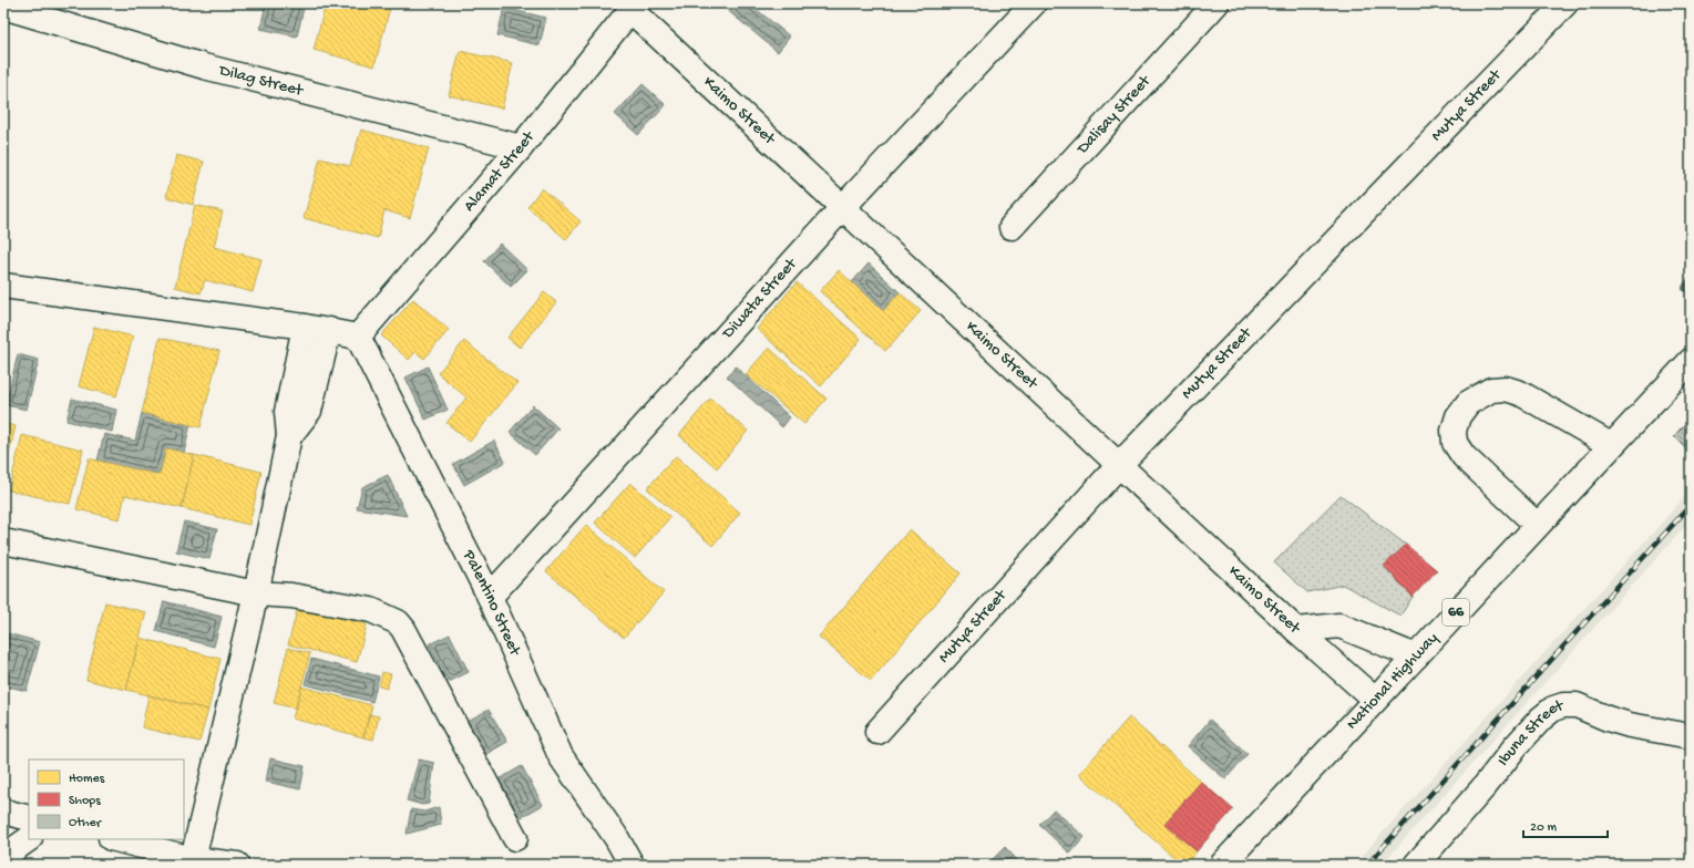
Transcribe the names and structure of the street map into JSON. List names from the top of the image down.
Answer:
{
  "streets": {
    "street": [
      "Dilag Street",
      "Mutya Street",
      "Kaimo Street",
      "Dalisay Street",
      "Alamat Street",
      "Diwata Street",
      "Palentino Street",
      "66",
      "National Highway",
      "Ibuna Street"
    ]
  },
  "crossings": [
    ["Dilag Street", "Alamat Street"],
    ["Mutya Street", "Kaimo Street"],
    ["Kaimo Street", "Alamat Street"],
    ["Kaimo Street", "Diwata Street"],
    ["Kaimo Street", "National Highway"],
    ["Alamat Street", "Palentino Street"],
    ["Diwata Street", "Palentino Street"]
  ],
  "legend": ["Homes", "Shops", "Other"],
  "scale_bar": "20 m"
}
